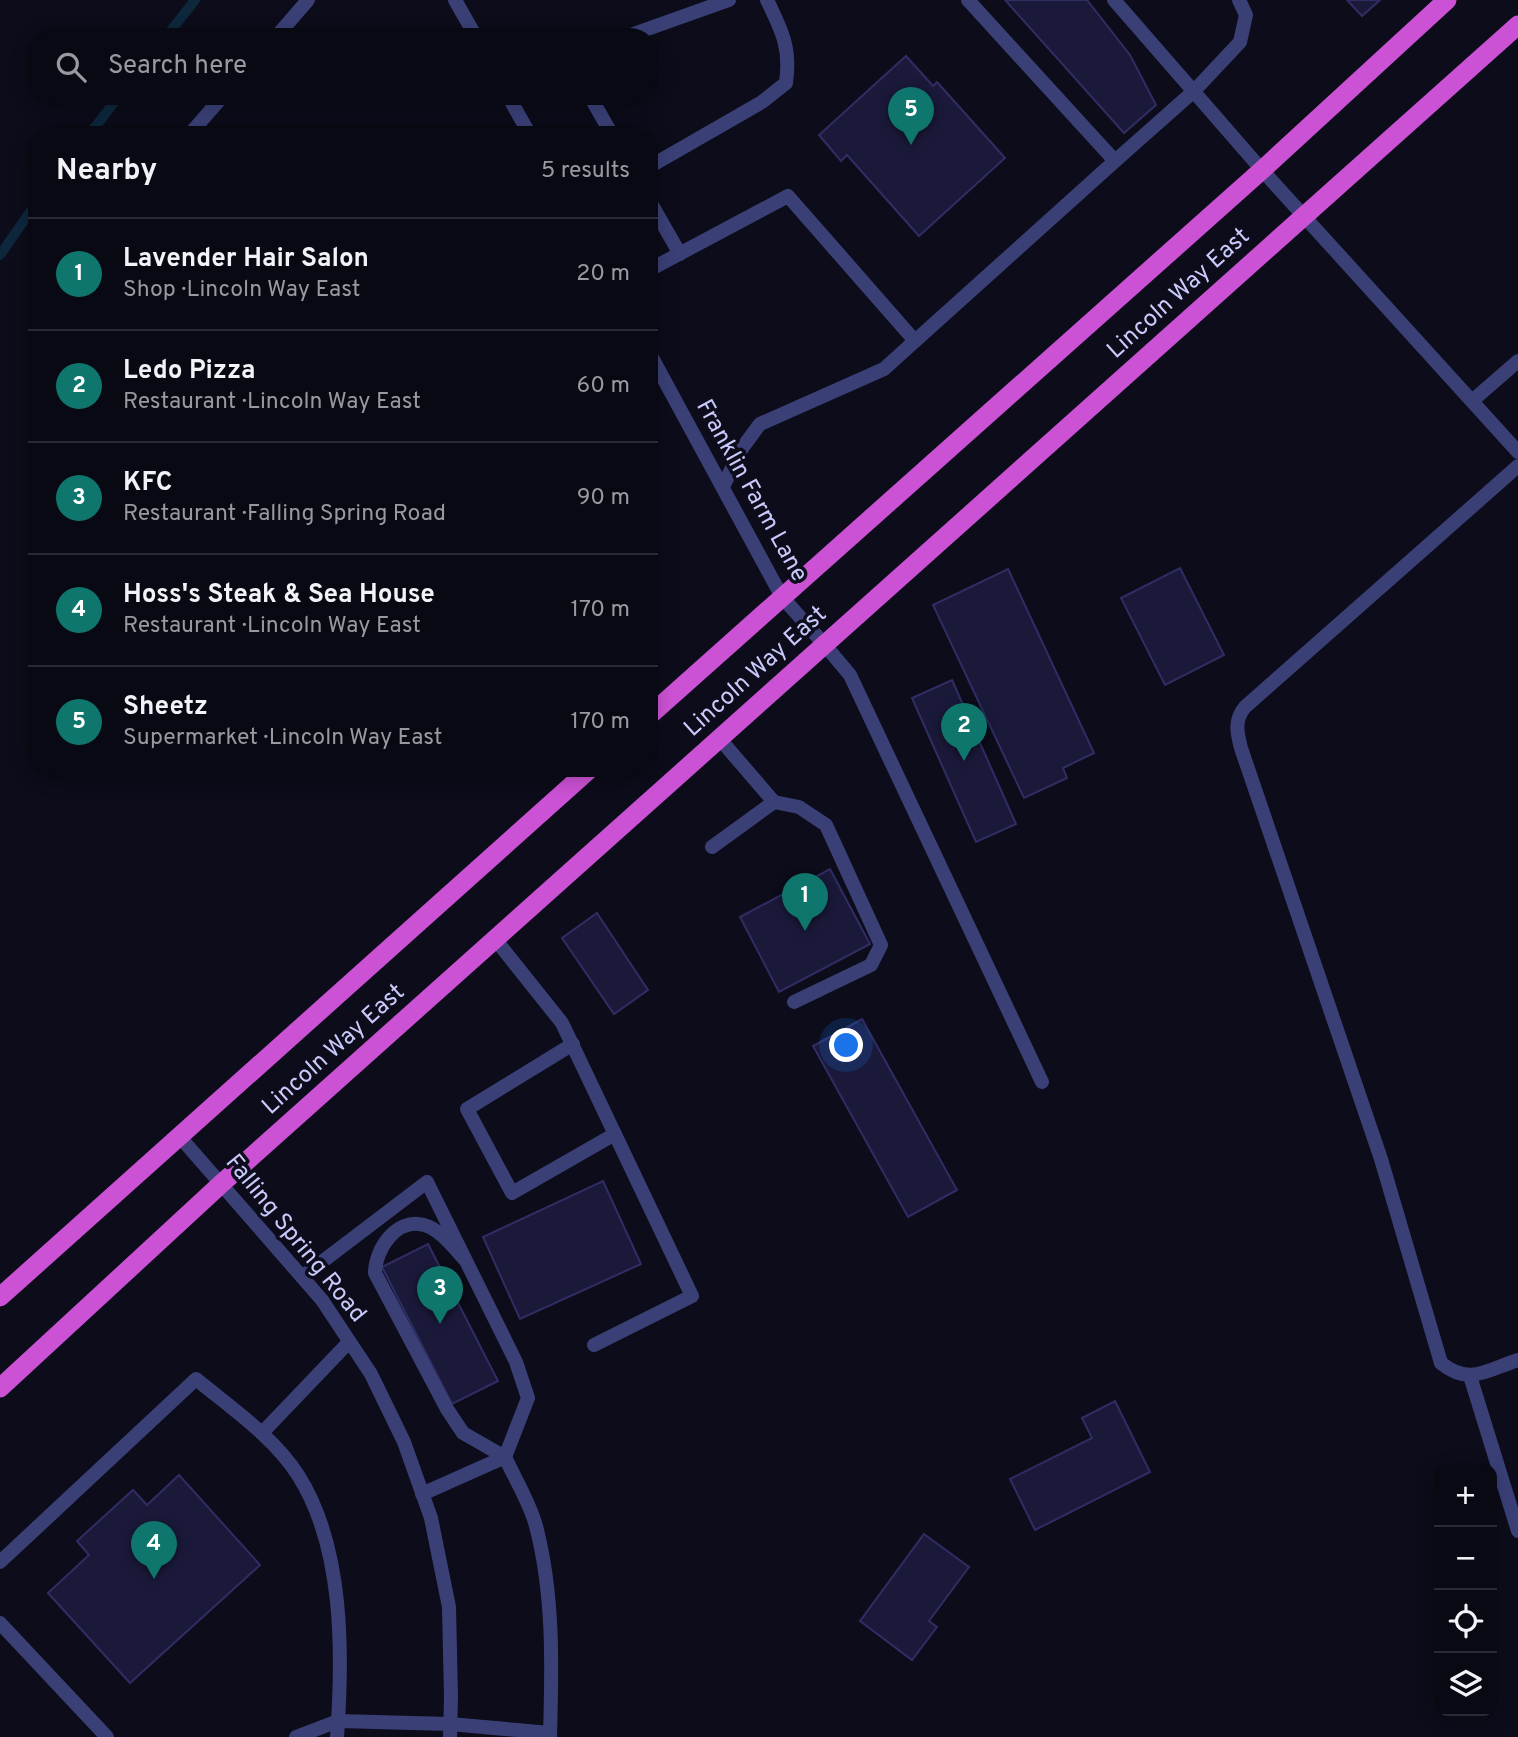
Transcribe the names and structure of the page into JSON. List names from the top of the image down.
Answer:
{
  "streets": {
    "highway": ["Lincoln Way East"],
    "street": ["Franklin Farm Lane", "Falling Spring Road"]
  },
  "crossings": [
    ["Lincoln Way East", "Franklin Farm Lane"],
    ["Lincoln Way East", "Falling Spring Road"]
  ],
  "page": {
    "search": "Search here",
    "pins": [
      "5",
      "2",
      "1",
      "3",
      "4"
    ],
    "heading": ["Nearby", "5 results"],
    "list": [
      {
        "mark": "1",
        "name": "Lavender Hair Salon",
        "note": "Shop · Lincoln Way East",
        "value": "20 m"
      },
      {
        "mark": "2",
        "name": "Ledo Pizza",
        "note": "Restaurant · Lincoln Way East",
        "value": "60 m"
      },
      {
        "mark": "3",
        "name": "KFC",
        "note": "Restaurant · Falling Spring Road",
        "value": "90 m"
      },
      {
        "mark": "4",
        "name": "Hoss's Steak & Sea House",
        "note": "Restaurant · Lincoln Way East",
        "value": "170 m"
      },
      {
        "mark": "5",
        "name": "Sheetz",
        "note": "Supermarket · Lincoln Way East",
        "value": "170 m"
      }
    ],
    "map_buttons": ["+", "−"]
  }
}
